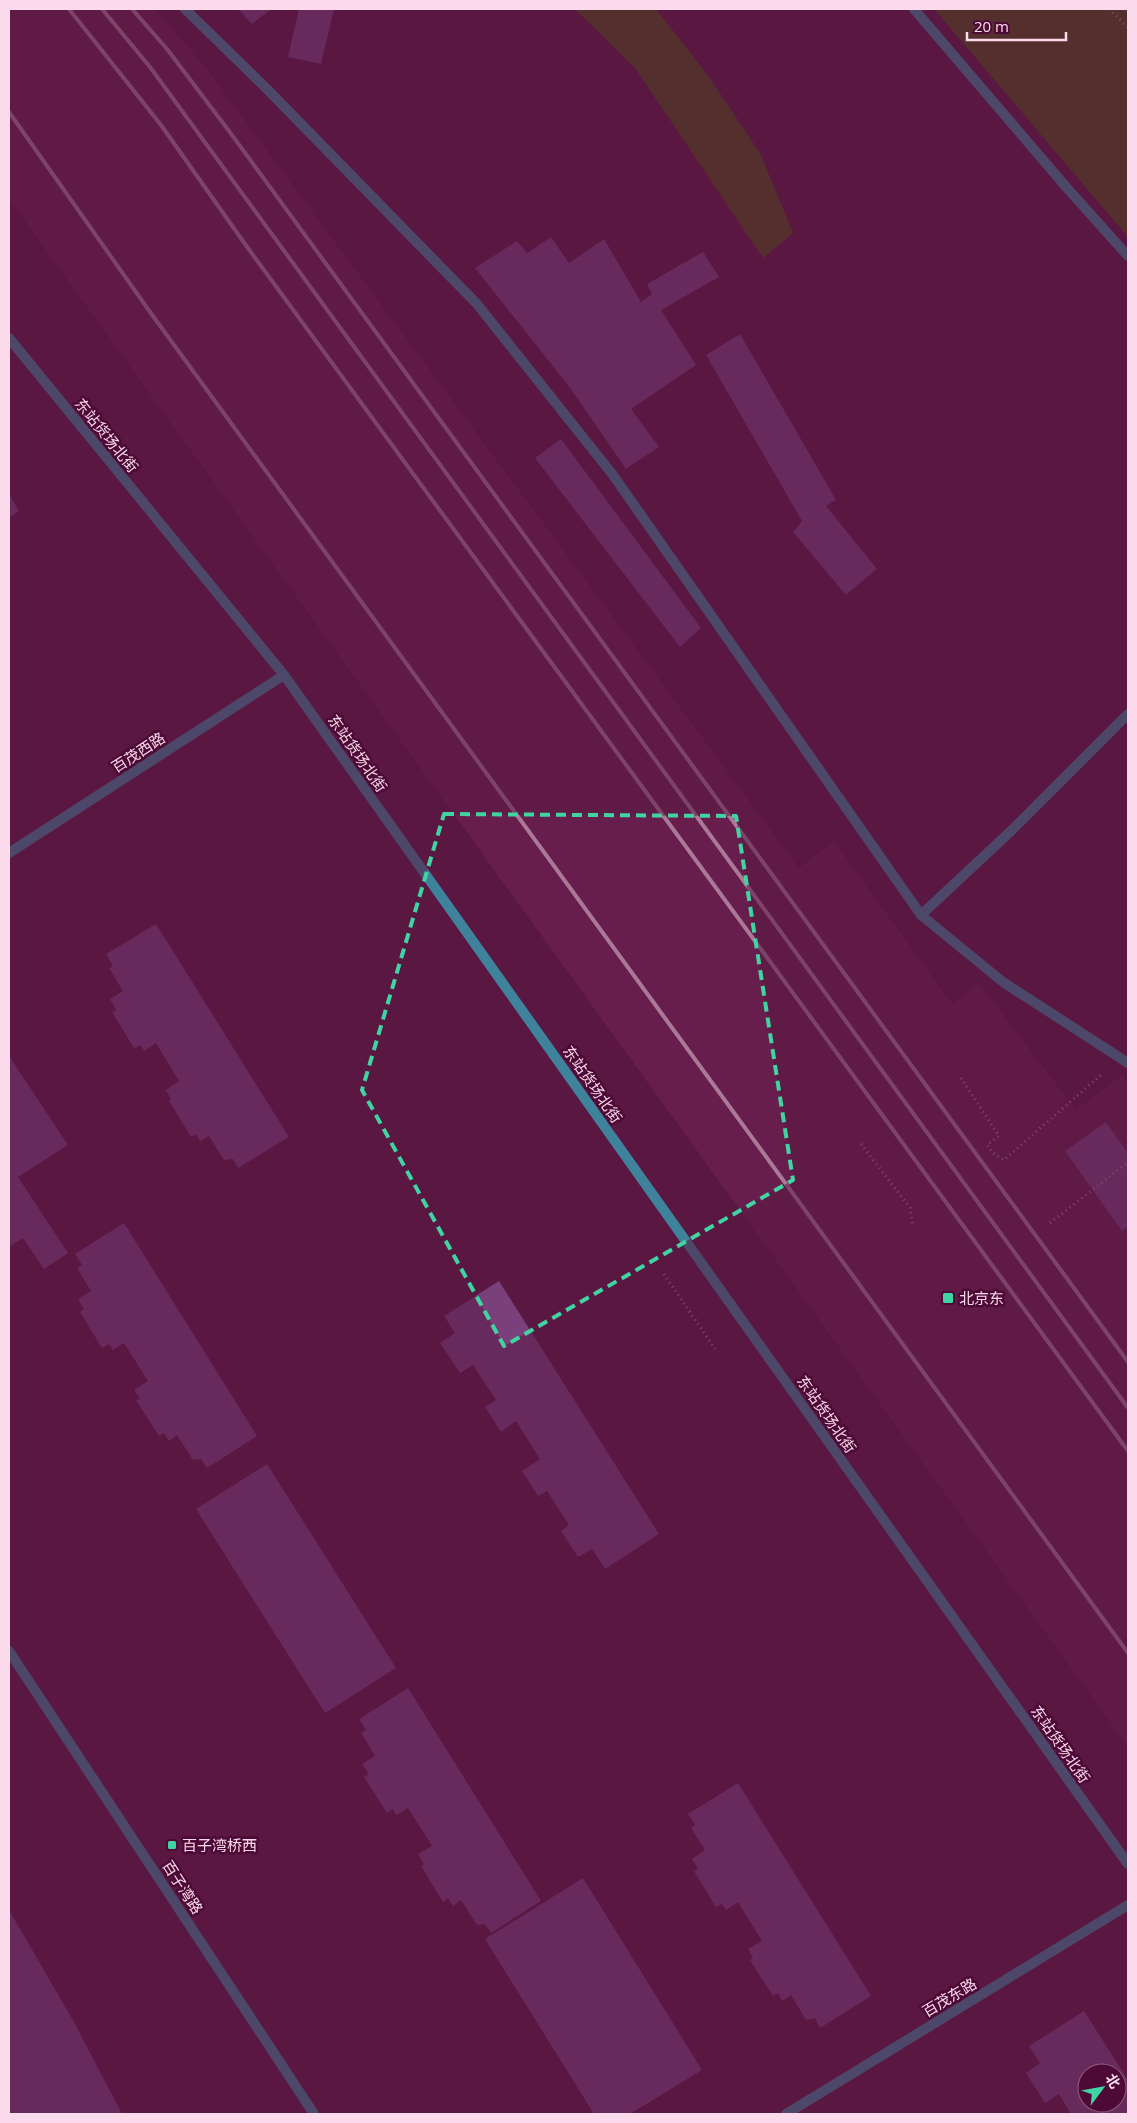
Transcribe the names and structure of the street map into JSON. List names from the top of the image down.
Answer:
{
  "streets": {
    "street": [
      "东站货场北街",
      "百茂西路",
      "百子湾路",
      "百茂东路"
    ]
  },
  "crossings": [
    ["东站货场北街", "百茂西路"]
  ],
  "places": {
    "transit": ["北京东", "百子湾桥西"]
  },
  "scale_bar": "20 m",
  "north": "top right"
}
